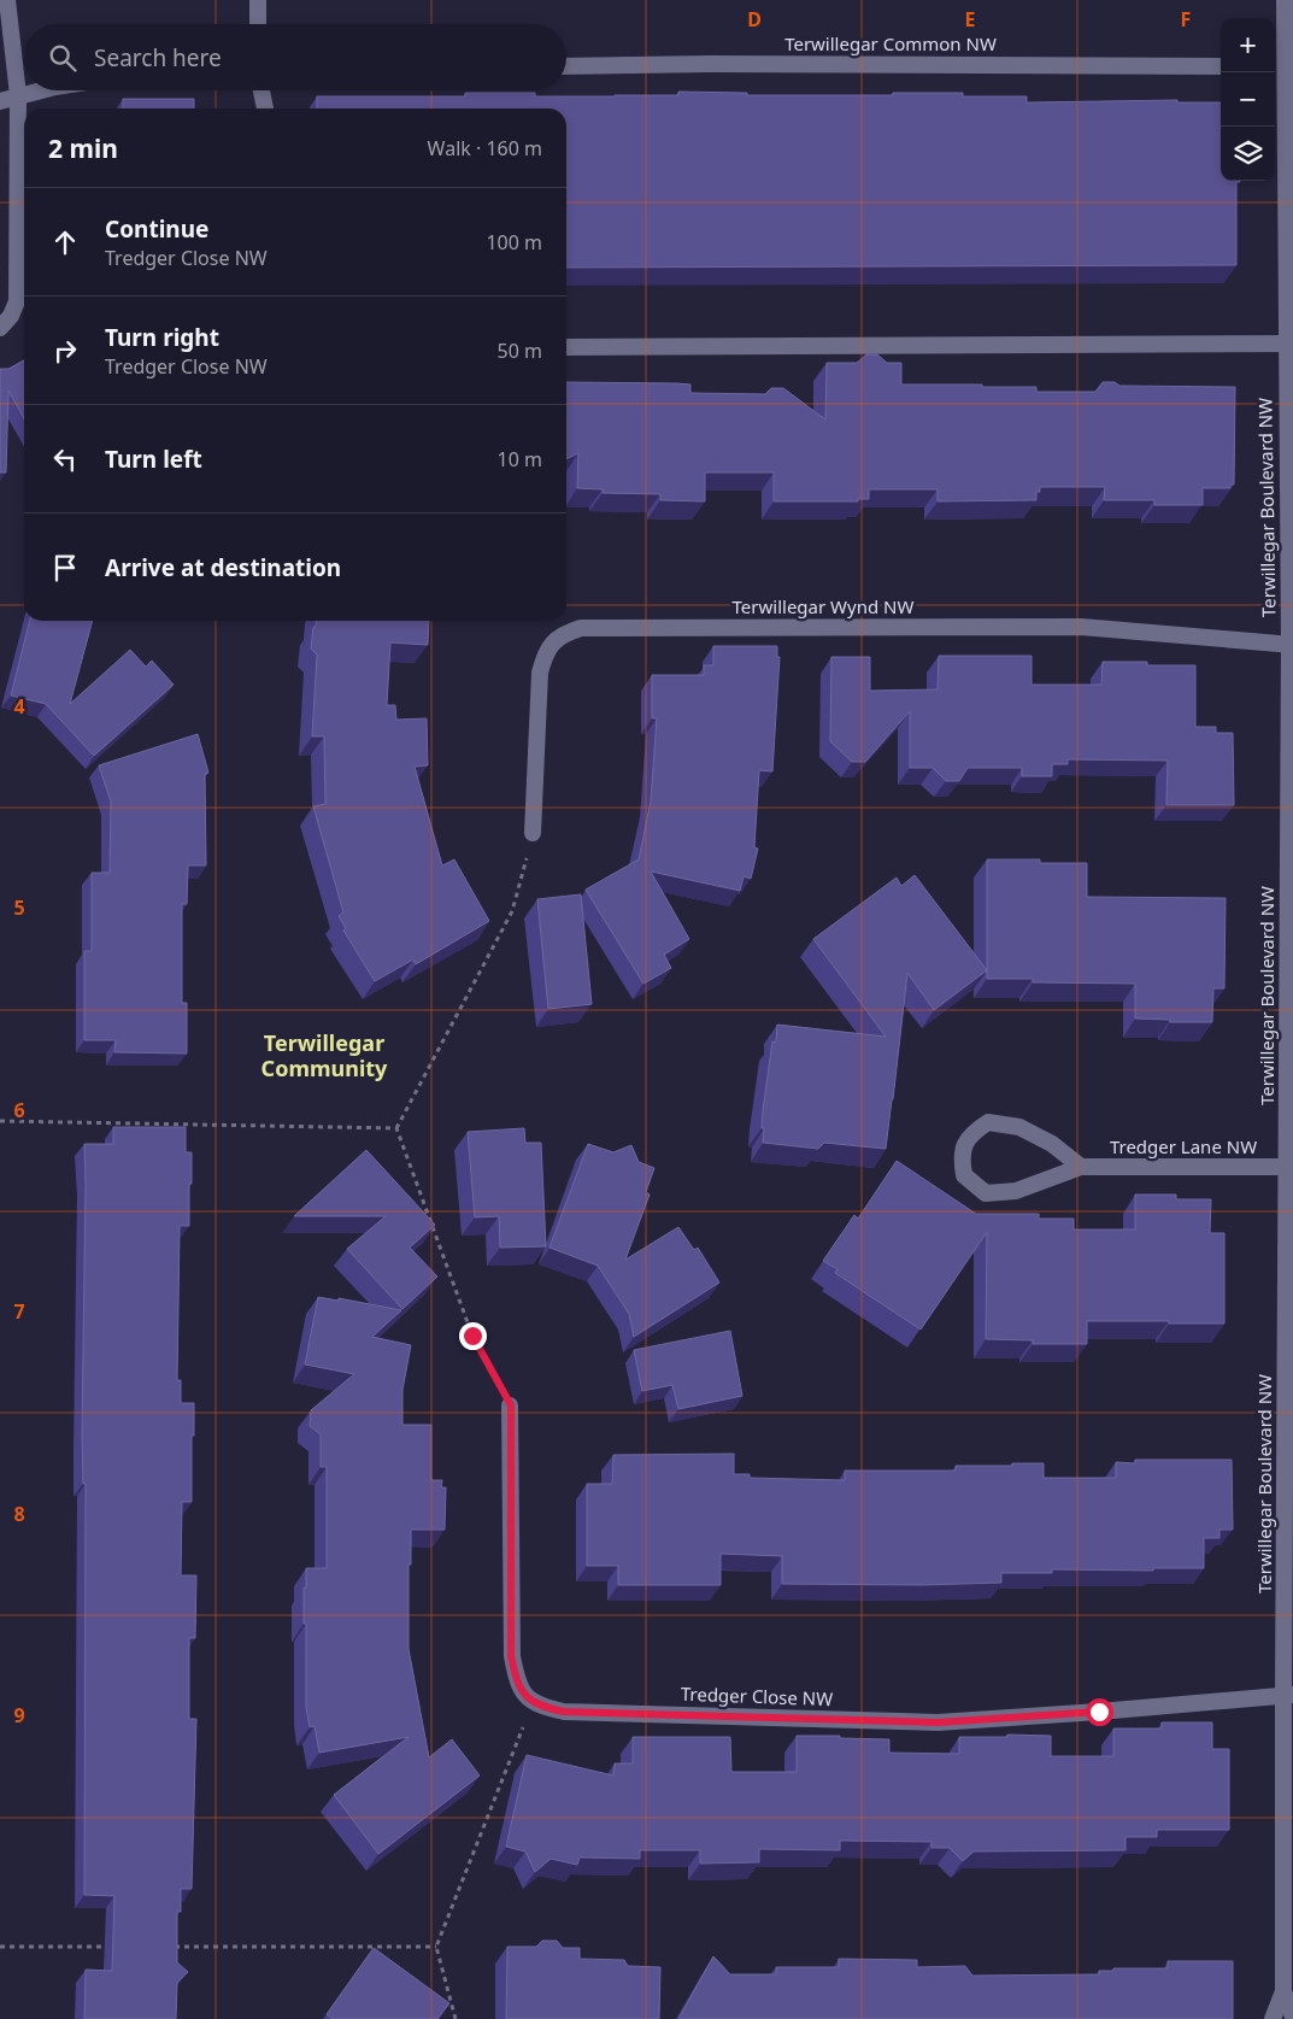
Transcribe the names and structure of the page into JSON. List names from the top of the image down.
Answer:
{
  "streets": {
    "street": [
      "Terwillegar Common NW",
      "Terwillegar Boulevard NW",
      "Terwillegar Wynd NW",
      "Tredger Lane NW",
      "Tredger Close NW"
    ]
  },
  "crossings": [
    ["Terwillegar Boulevard NW", "Terwillegar Wynd NW"],
    ["Terwillegar Boulevard NW", "Tredger Lane NW"],
    ["Terwillegar Boulevard NW", "Tredger Close NW"]
  ],
  "districts": ["Terwillegar Community"],
  "page": {
    "map_buttons": ["+", "−"],
    "search": "Search here",
    "heading": ["2 min", "Walk · 160 m"],
    "list": [
      ["Continue", "Tredger Close NW", "100 m"],
      ["Turn right", "Tredger Close NW", "50 m"],
      ["Turn left", "10 m"],
      "Arrive at destination"
    ]
  },
  "grid": {
    "columns": ["D", "E", "F"],
    "rows": [
      "4",
      "5",
      "6",
      "7",
      "8",
      "9"
    ]
  }
}
